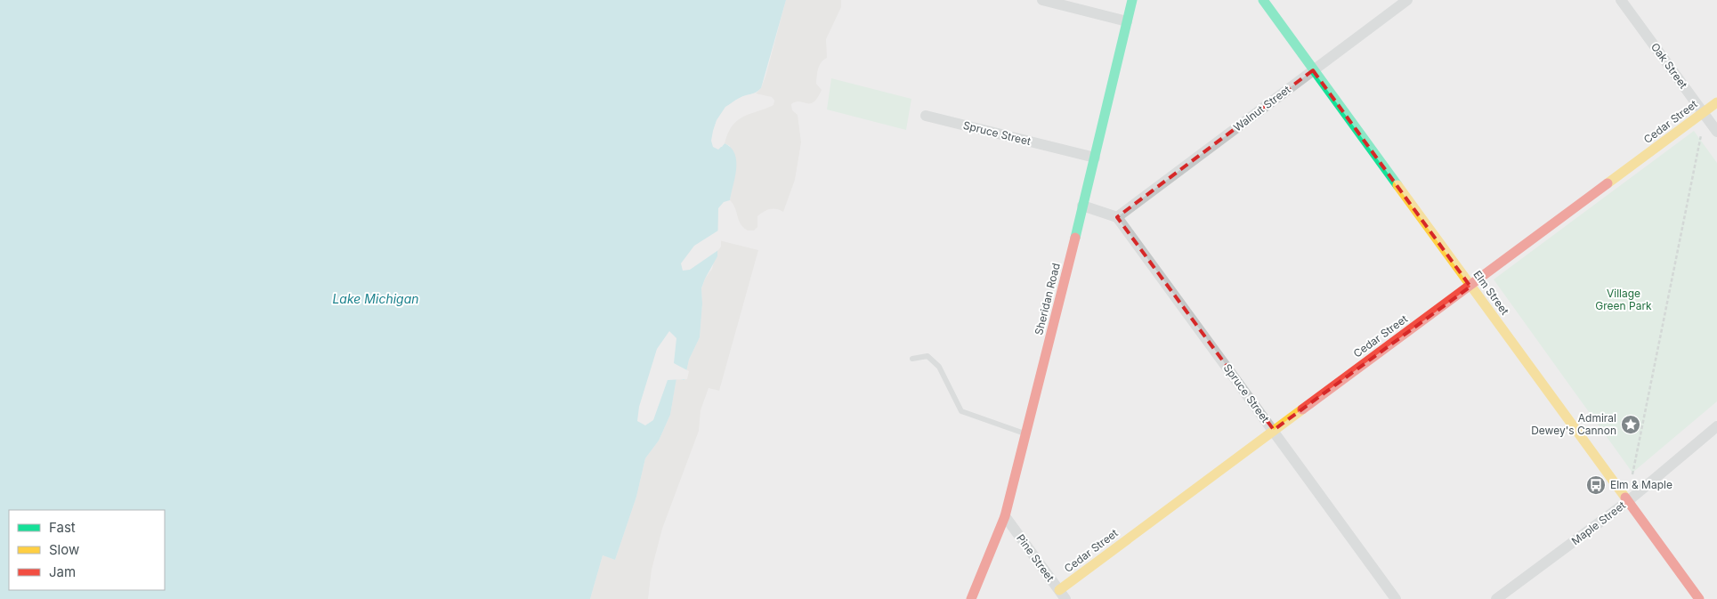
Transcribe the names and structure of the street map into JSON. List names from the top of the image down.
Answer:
{
  "streets": {
    "street": [
      "Oak Street",
      "Walnut Street",
      "Cedar Street",
      "Spruce Street",
      "Elm Street",
      "Sheridan Road",
      "Maple Street",
      "Pine Street"
    ]
  },
  "crossings": [
    ["Oak Street", "Cedar Street"],
    ["Walnut Street", "Spruce Street"],
    ["Walnut Street", "Elm Street"],
    ["Cedar Street", "Spruce Street"],
    ["Cedar Street", "Elm Street"],
    ["Cedar Street", "Pine Street"],
    ["Spruce Street", "Sheridan Road"],
    ["Elm Street", "Maple Street"],
    ["Sheridan Road", "Pine Street"]
  ],
  "water": ["Lake Michigan"],
  "parks": ["Village Green Park"],
  "places": {
    "place": ["Admiral Dewey's Cannon"],
    "bus stop": ["Elm & Maple"]
  },
  "legend": ["Fast", "Slow", "Jam"]
}
